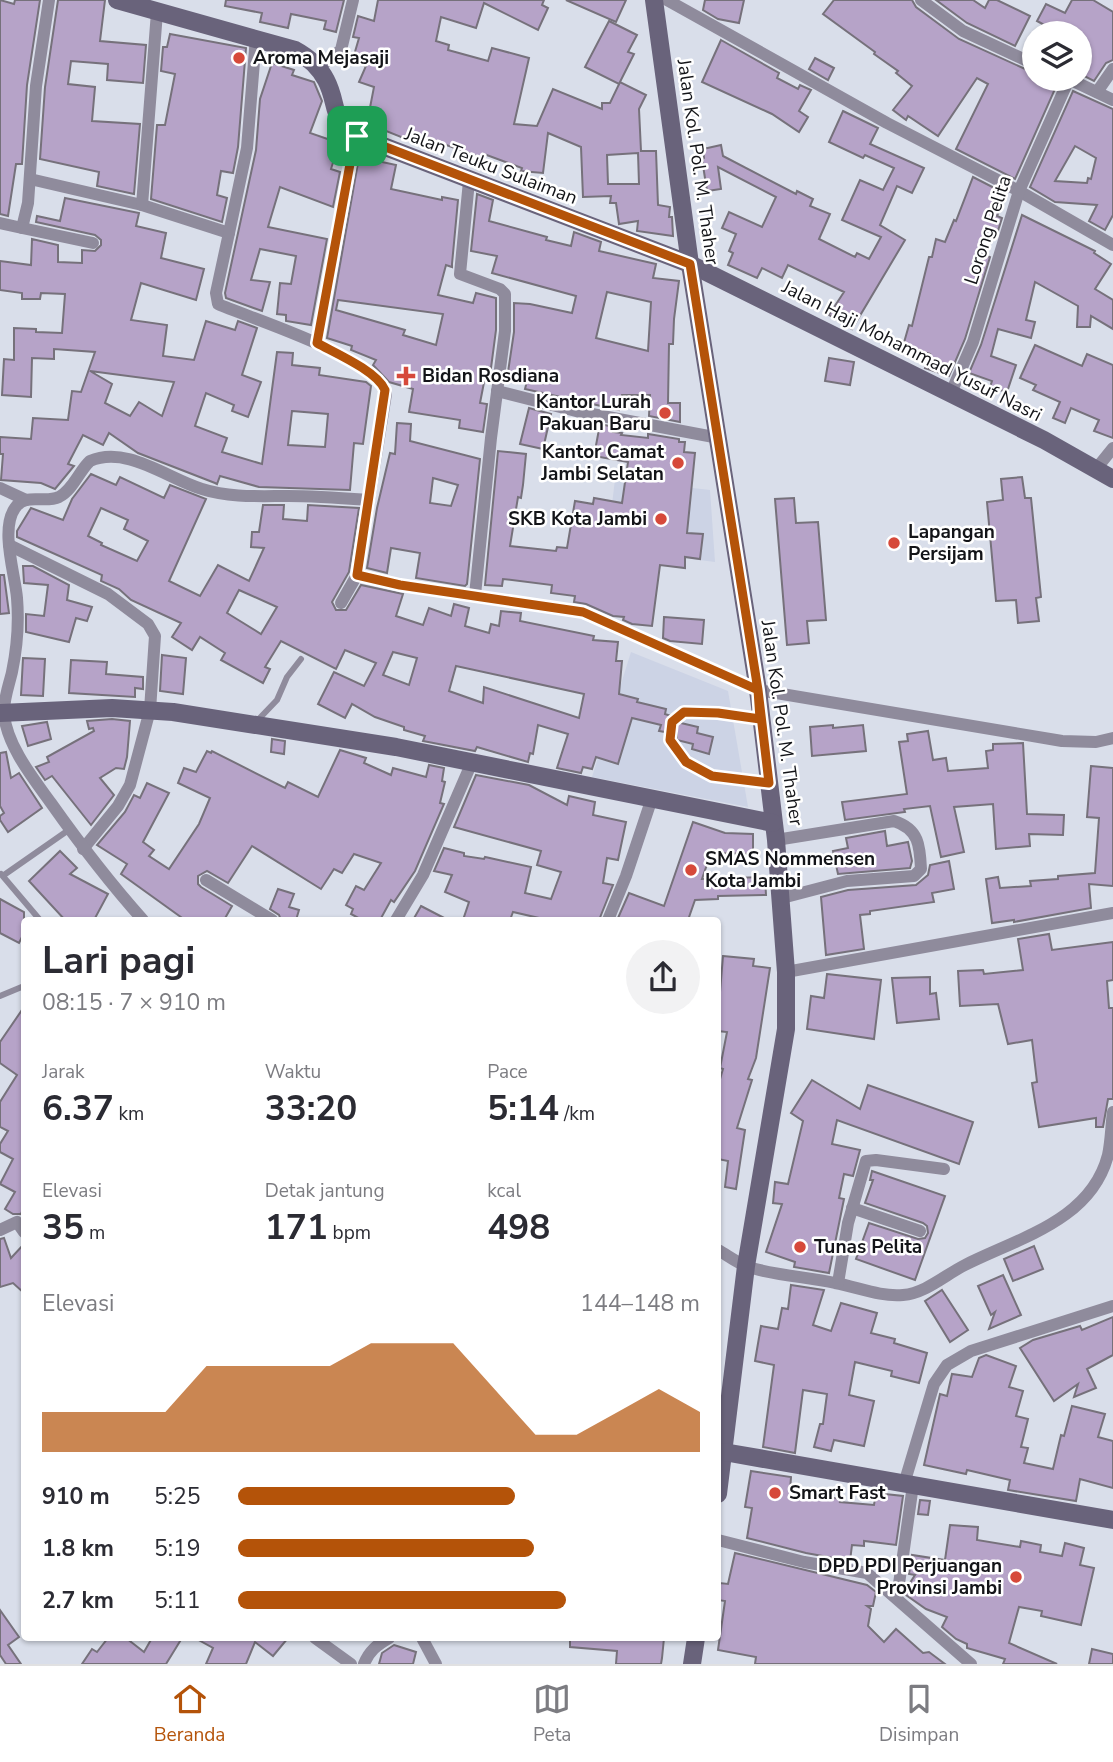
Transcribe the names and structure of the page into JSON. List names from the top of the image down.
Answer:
{
  "streets": {
    "street": [
      "Jalan Kol. Pol. M. Thaher",
      "Jalan Teuku Sulaiman",
      "Lorong Pelita",
      "Jalan Haji Mohammad Yusuf Nasri"
    ]
  },
  "crossings": [
    ["Jalan Kol. Pol. M. Thaher", "Jalan Teuku Sulaiman"],
    ["Jalan Kol. Pol. M. Thaher", "Jalan Haji Mohammad Yusuf Nasri"],
    ["Jalan Teuku Sulaiman", "Jalan Haji Mohammad Yusuf Nasri"],
    ["Lorong Pelita", "Jalan Haji Mohammad Yusuf Nasri"]
  ],
  "places": {
    "other": [
      "Aroma Mejasaji",
      "Kantor Lurah Pakuan Baru",
      "Kantor Camat Jambi Selatan",
      "SKB Kota Jambi",
      "Lapangan Persijam",
      "SMAS Nommensen Kota Jambi",
      "Tunas Pelita",
      "Smart Fast",
      "DPD PDI Perjuangan Provinsi Jambi"
    ],
    "health": ["Bidan Rosdiana"]
  },
  "page": {
    "heading": ["Lari pagi", "08:15 · 7 × 910 m"],
    "stats": [
      ["Jarak", "6.37 km"],
      ["Waktu", "33:20"],
      ["Pace", "5:14 /km"],
      ["Elevasi", "35 m"],
      ["Detak jantung", "171 bpm"],
      ["kcal", "498"]
    ],
    "chart": ["Elevasi", "144–148 m"],
    "list": [
      {
        "name": "910 m",
        "note": "5:25"
      },
      {
        "name": "1.8 km",
        "note": "5:19"
      },
      {
        "name": "2.7 km",
        "note": "5:11"
      }
    ],
    "tabs": ["Beranda", "Peta", "Disimpan"]
  }
}
